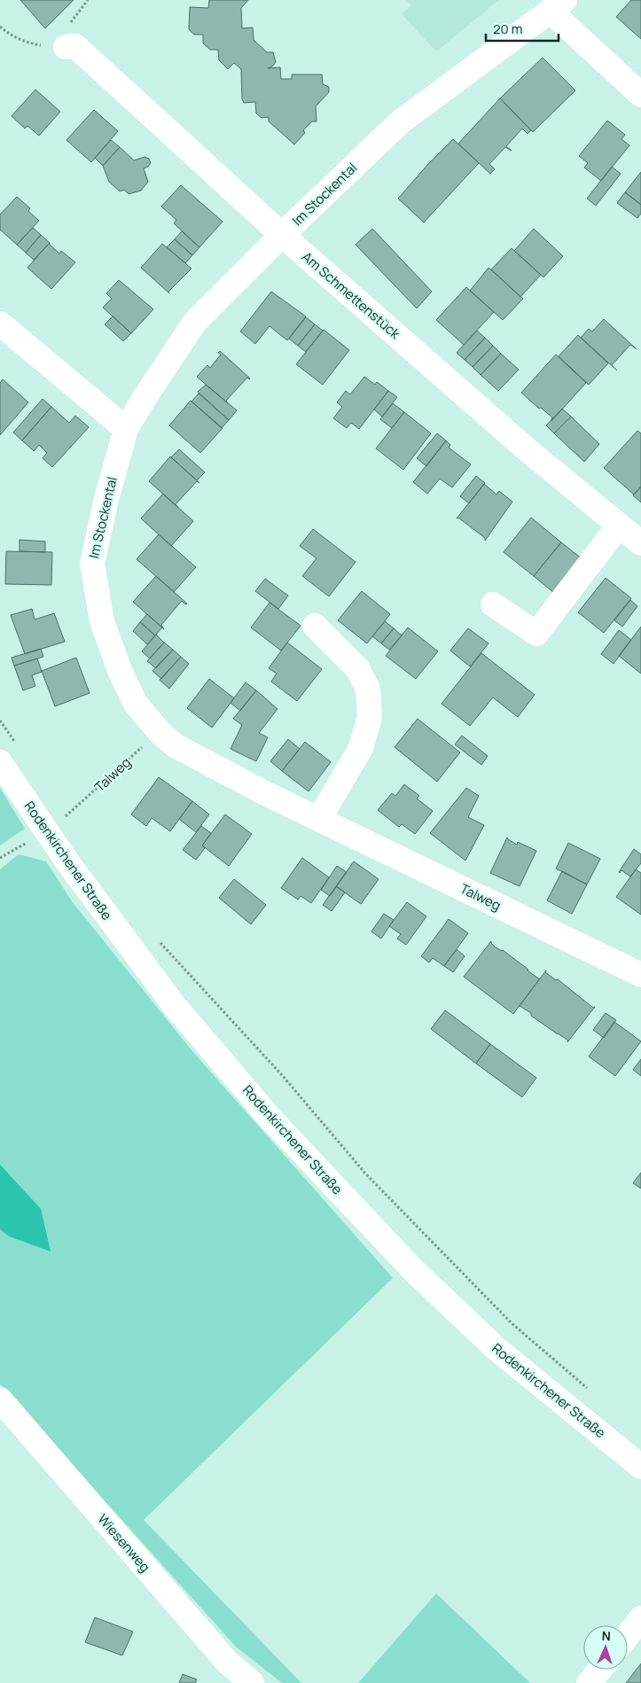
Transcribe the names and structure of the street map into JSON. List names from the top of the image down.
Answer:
{
  "streets": {
    "street": [
      "Im Stockental",
      "Am Schmettenstück",
      "Talweg",
      "Rodenkirchener Straße",
      "Wiesenweg"
    ]
  },
  "crossings": [
    ["Im Stockental", "Am Schmettenstück"],
    ["Im Stockental", "Talweg"]
  ],
  "scale_bar": "20 m",
  "north": "top"
}
